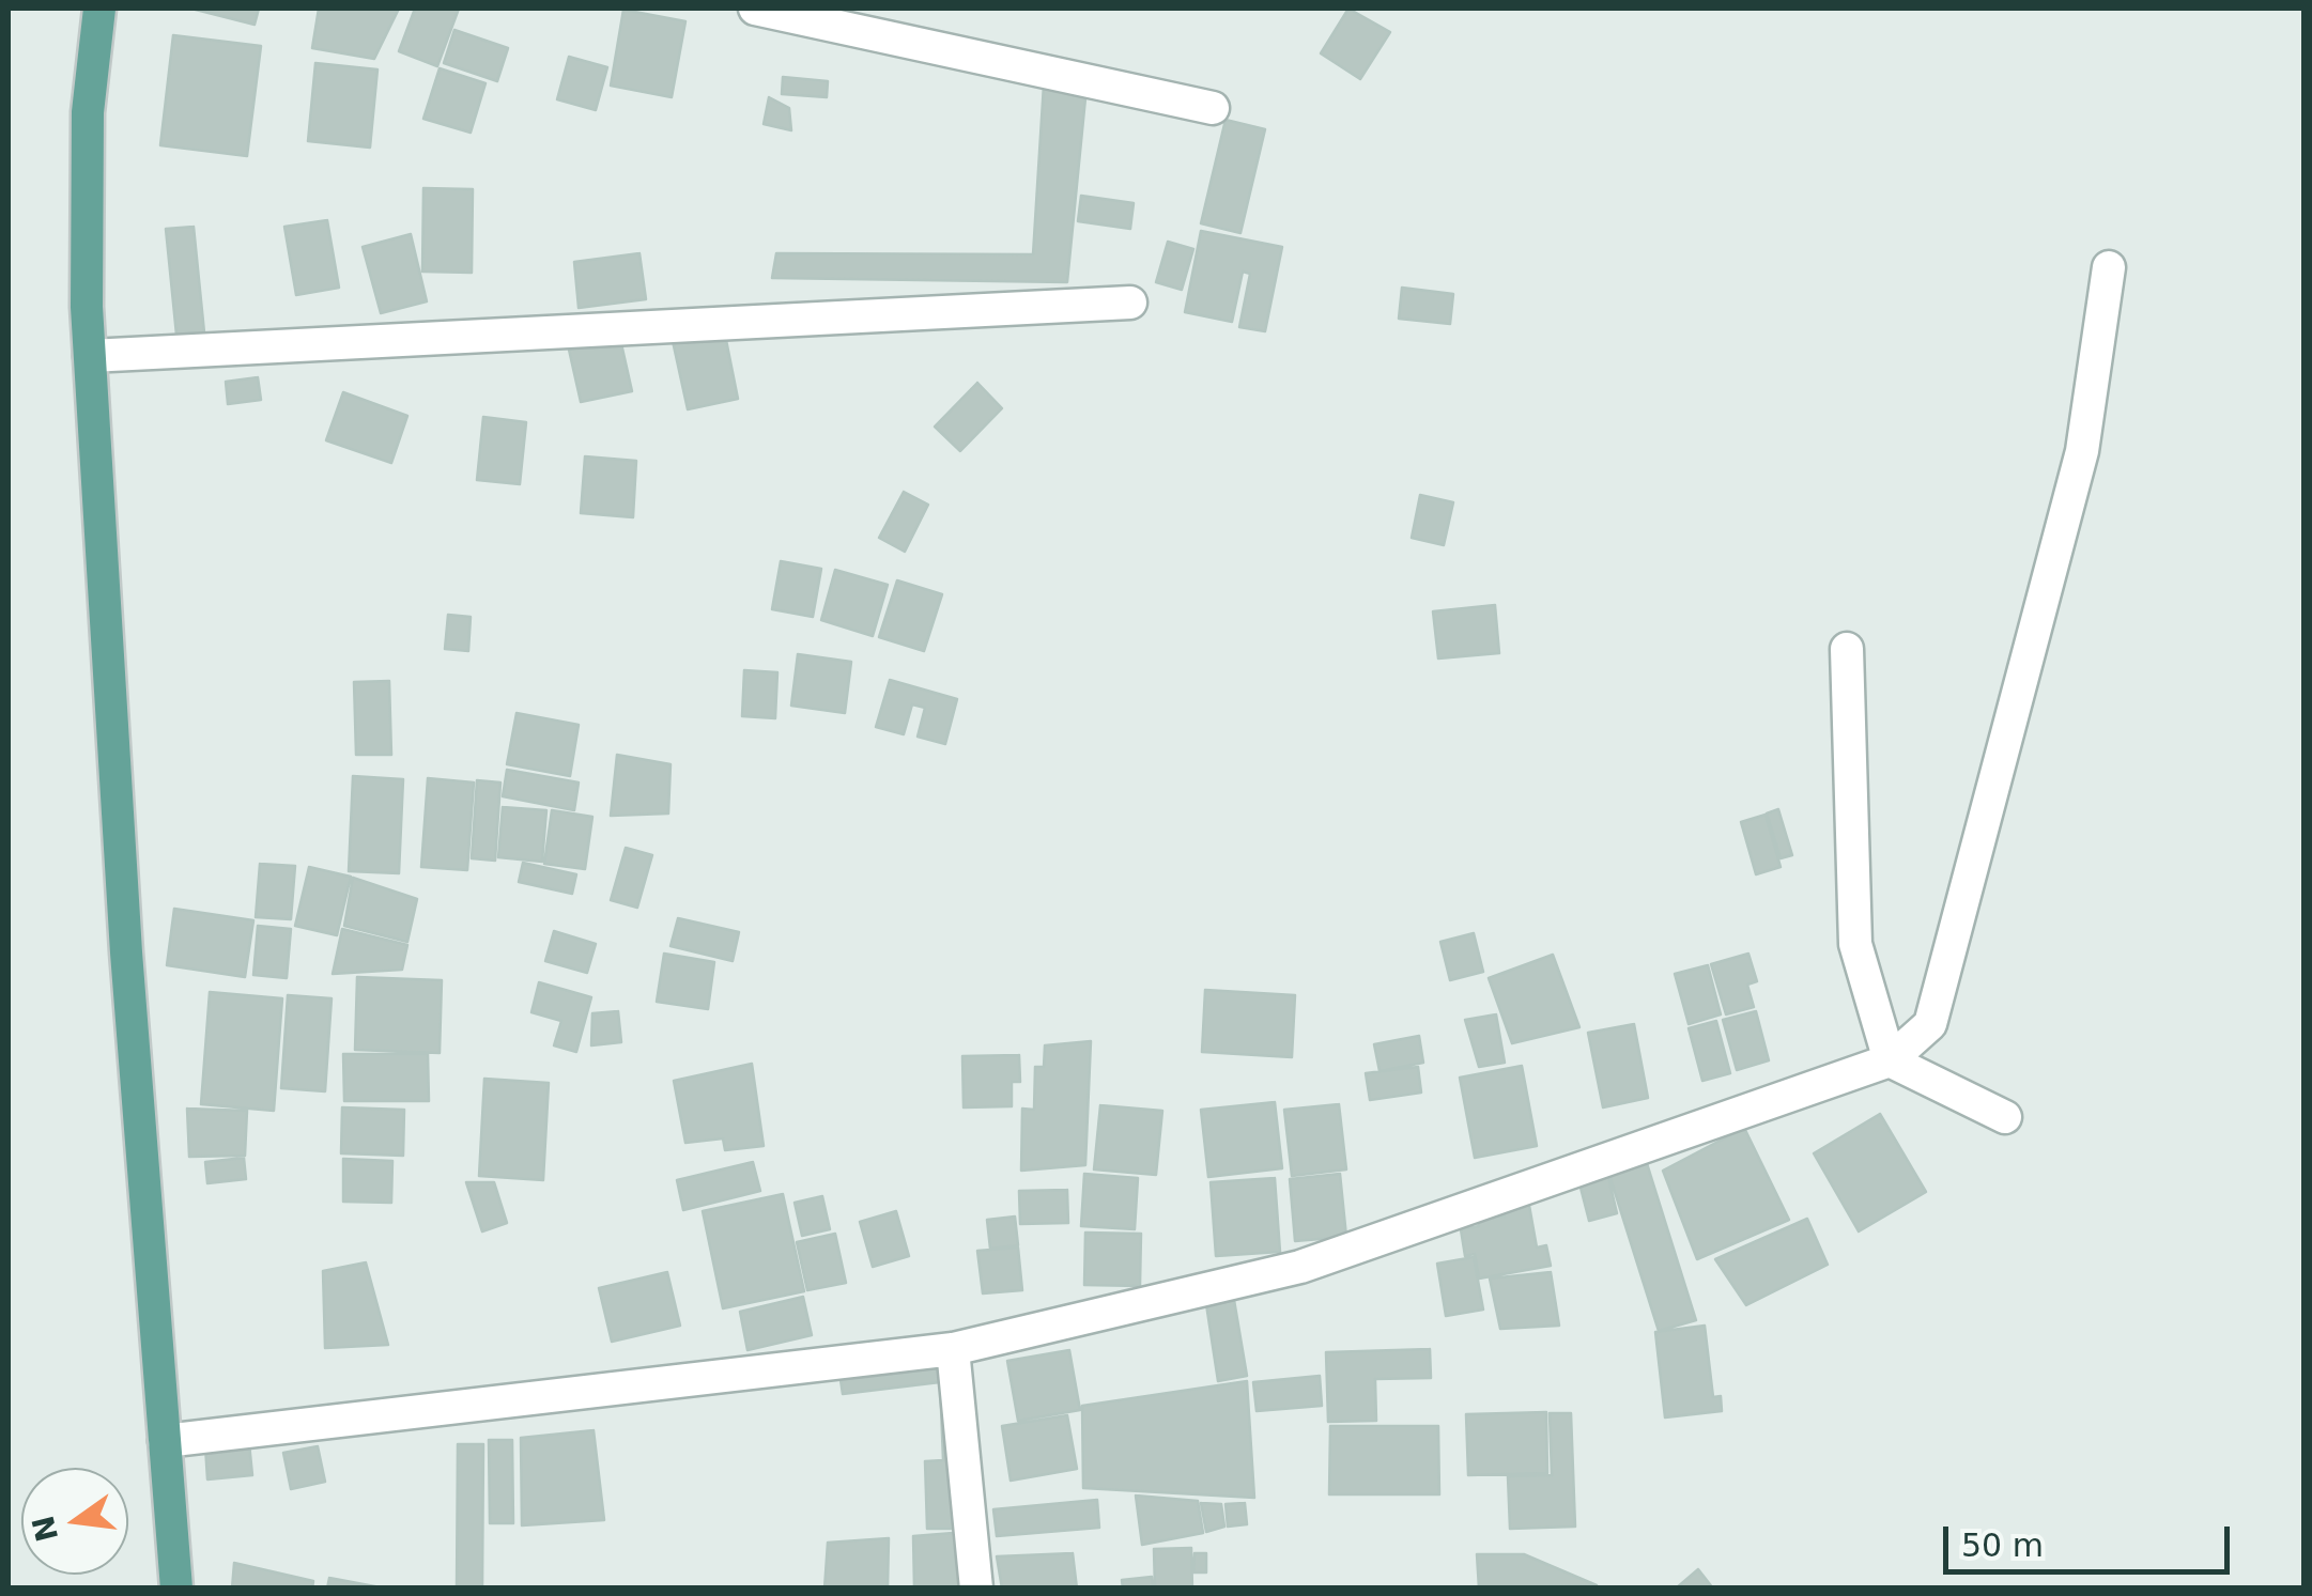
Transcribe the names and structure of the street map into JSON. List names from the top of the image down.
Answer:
{
  "scale_bar": "50 m",
  "north": "left"
}
